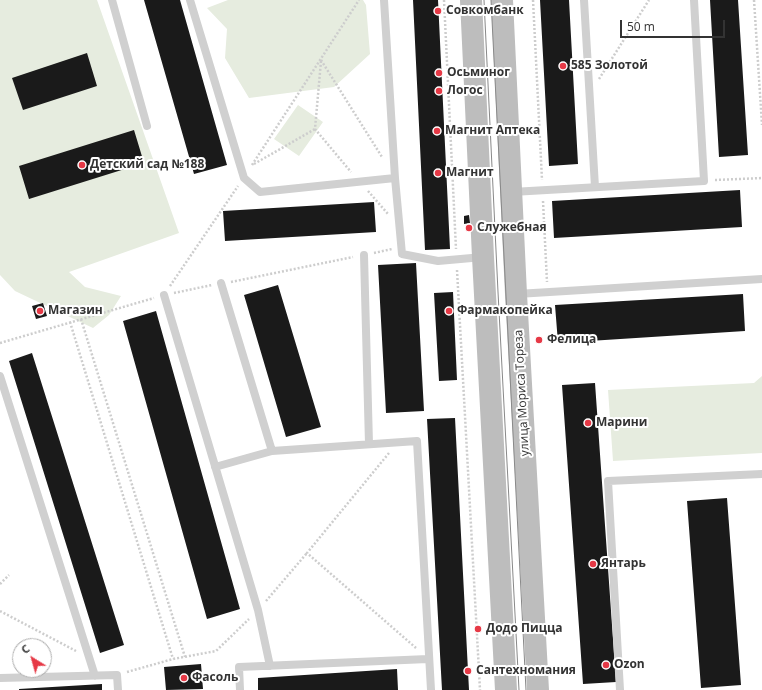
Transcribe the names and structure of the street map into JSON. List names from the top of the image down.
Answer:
{
  "streets": {
    "street": ["улица Мориса Тореза"]
  },
  "places": [
    "Совкомбанк",
    "585 Золотой",
    "Осьминог",
    "Логос",
    "Магнит Аптека",
    "Детский сад №188",
    "Магнит",
    "Служебная",
    "Магазин",
    "Фармакопейка",
    "Фелица",
    "Марини",
    "Янтарь",
    "Додо Пицца",
    "Ozon",
    "Сантехномания",
    "Фасоль"
  ],
  "scale_bar": "50 m",
  "north": "top left"
}
